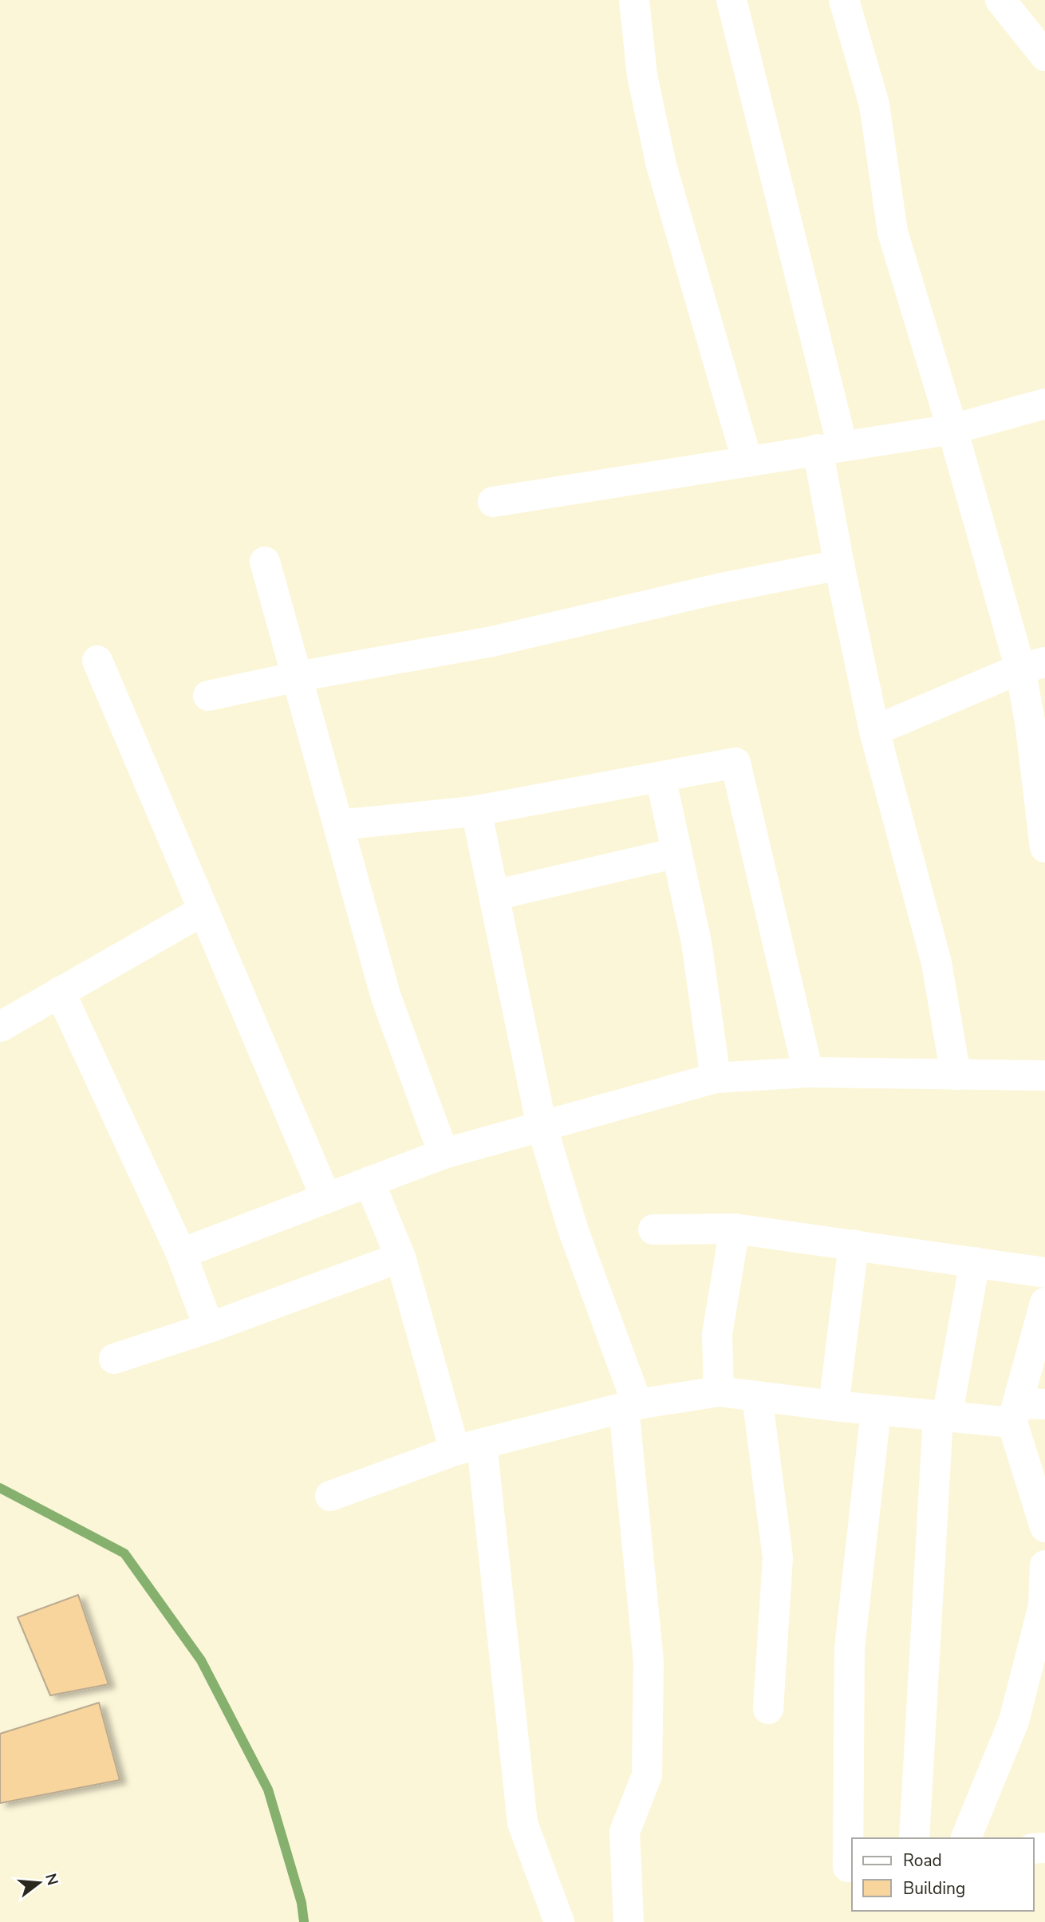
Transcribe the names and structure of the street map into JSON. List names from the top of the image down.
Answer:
{
  "legend": ["Road", "Building"],
  "north": "right"
}
